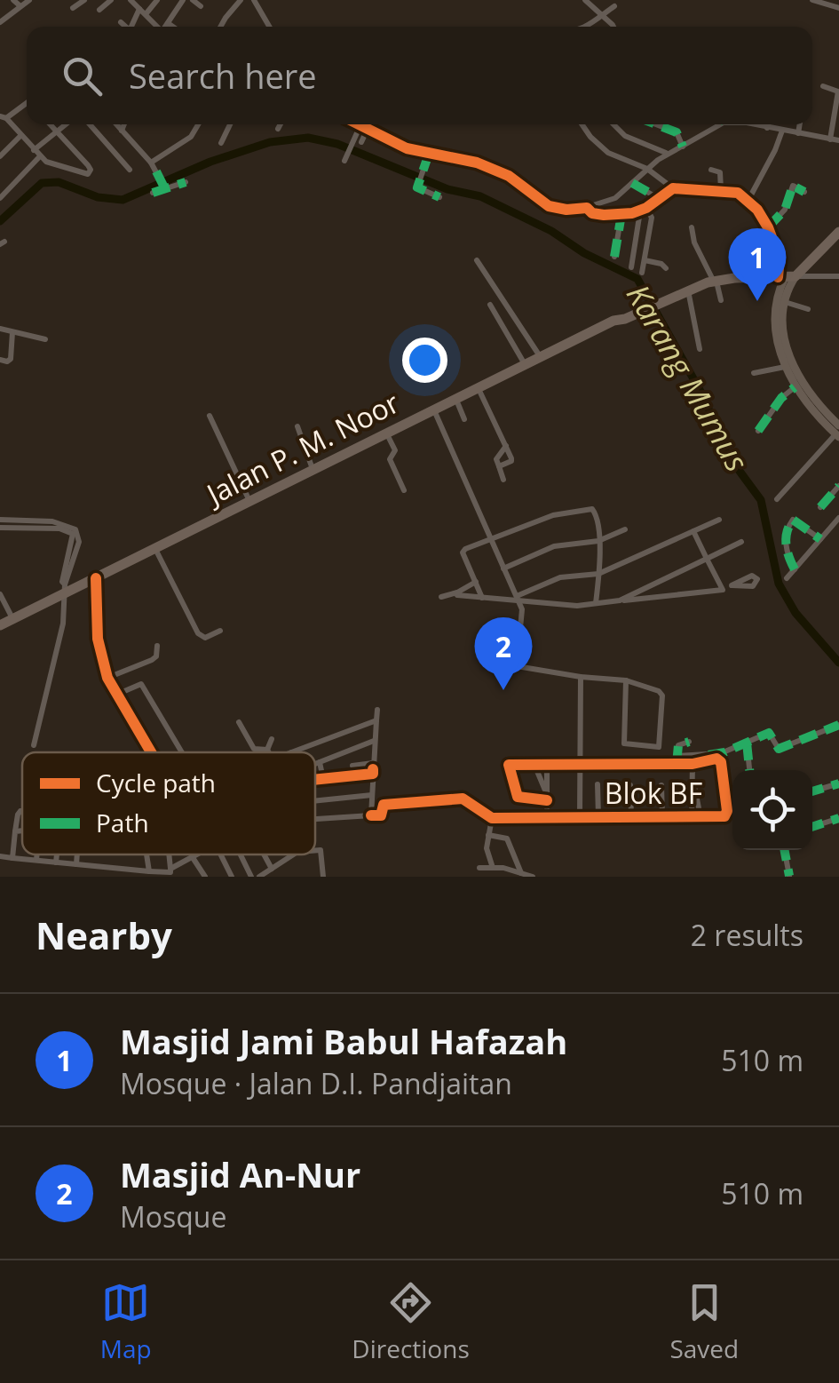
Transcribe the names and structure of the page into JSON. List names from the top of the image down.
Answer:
{
  "streets": {
    "highway": ["Jalan P. M. Noor"],
    "street": ["Blok BF"]
  },
  "water": ["Karang Mumus"],
  "legend": ["Cycle path", "Path"],
  "page": {
    "search": "Search here",
    "pins": ["1", "2"],
    "heading": ["Nearby", "2 results"],
    "list": [
      {
        "mark": "1",
        "name": "Masjid Jami Babul Hafazah",
        "note": "Mosque · Jalan D.I. Pandjaitan",
        "value": "510 m"
      },
      {
        "mark": "2",
        "name": "Masjid An-Nur",
        "note": "Mosque",
        "value": "510 m"
      }
    ],
    "nav": ["Map", "Directions", "Saved"]
  }
}
